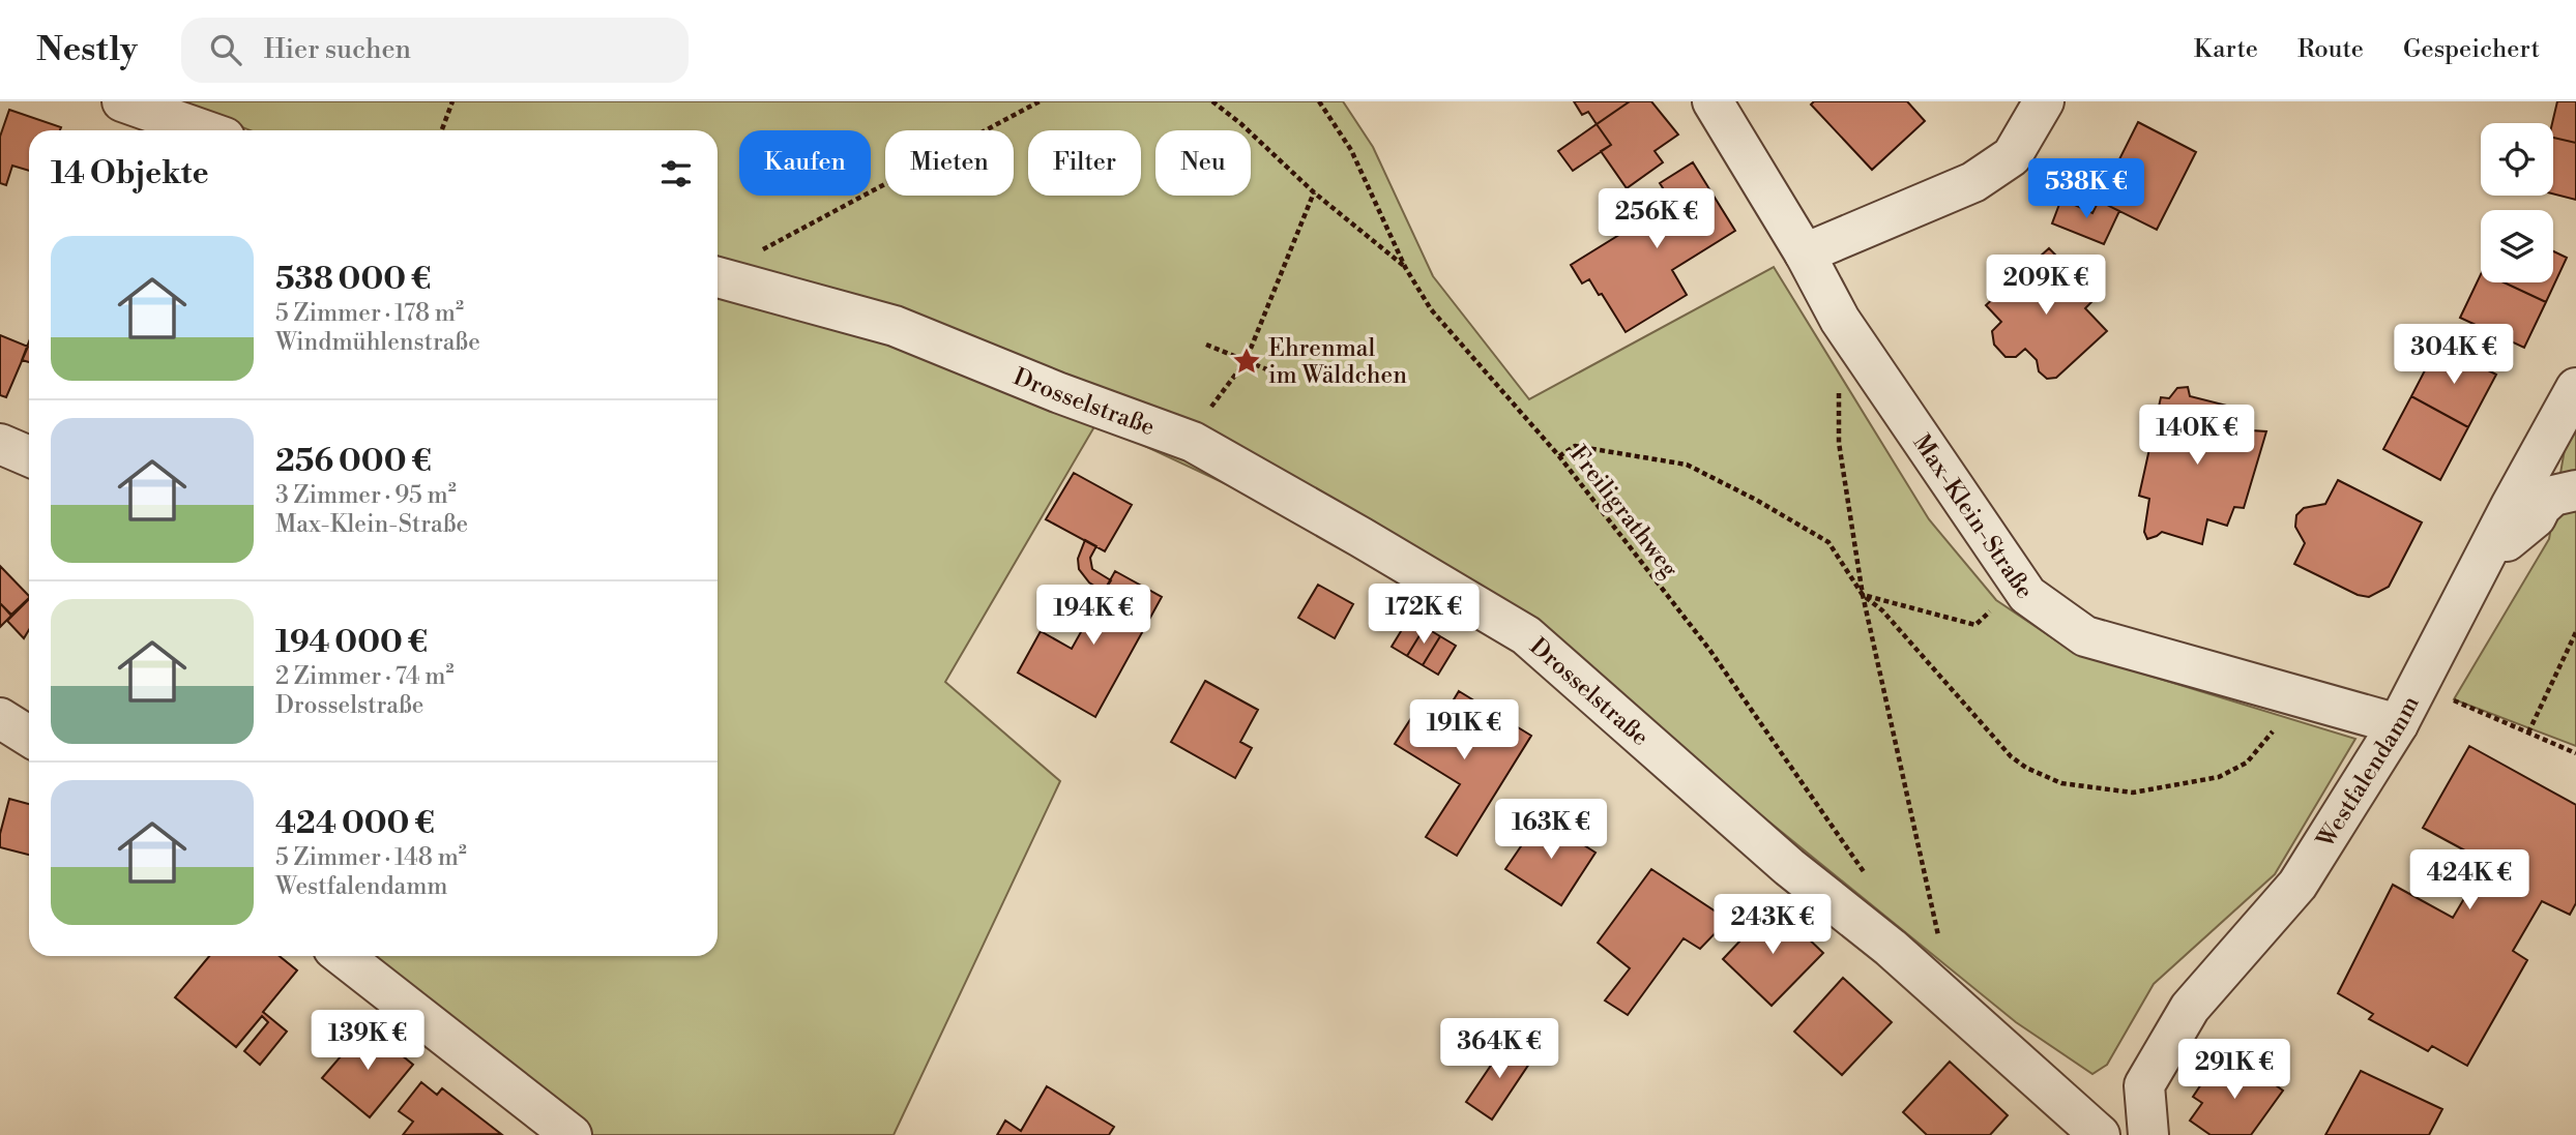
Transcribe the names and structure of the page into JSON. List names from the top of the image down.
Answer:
{
  "streets": {
    "street": ["Drosselstraße", "Max-Klein-Straße", "Westfalendamm"],
    "path": ["Freiligrathweg"]
  },
  "crossings": [
    ["Max-Klein-Straße", "Westfalendamm"]
  ],
  "places": {
    "place": ["Ehrenmal im Wäldchen"]
  },
  "page": {
    "header": "Nestly",
    "search": "Hier suchen",
    "nav": ["Karte", "Route", "Gespeichert"],
    "chip": [
      "Kaufen",
      "Mieten",
      "Filter",
      "Neu"
    ],
    "heading": "14 Objekte",
    "price": [
      "538K €",
      "256K €",
      "209K €",
      "304K €",
      "140K €",
      "172K €",
      "194K €",
      "191K €",
      "163K €",
      "424K €",
      "243K €",
      "139K €",
      "364K €",
      "291K €"
    ],
    "list": [
      {
        "name": "538 000 €",
        "note": "5 Zimmer · 178 m² · Windmühlenstraße"
      },
      {
        "name": "256 000 €",
        "note": "3 Zimmer · 95 m² · Max-Klein-Straße"
      },
      {
        "name": "194 000 €",
        "note": "2 Zimmer · 74 m² · Drosselstraße"
      },
      {
        "name": "424 000 €",
        "note": "5 Zimmer · 148 m² · Westfalendamm"
      }
    ]
  }
}
